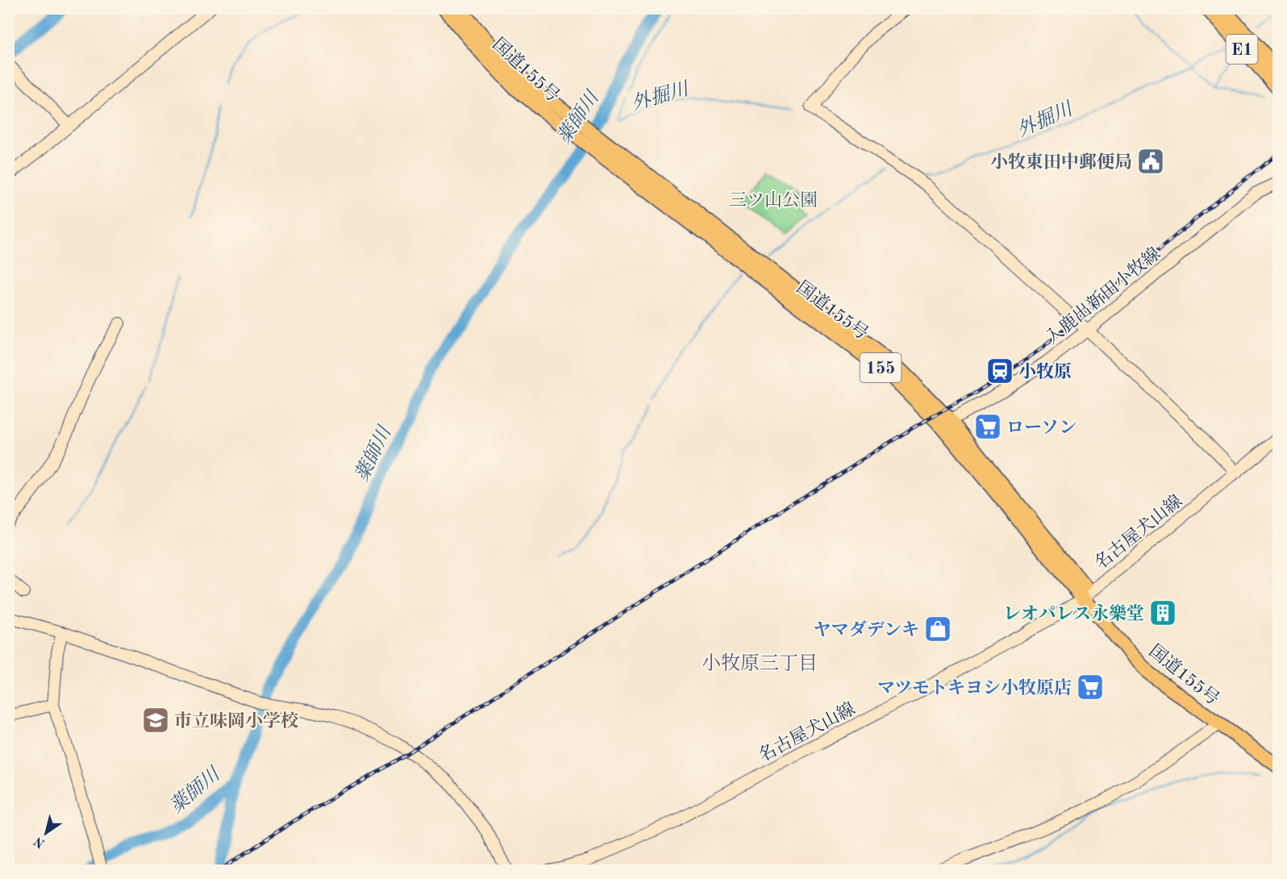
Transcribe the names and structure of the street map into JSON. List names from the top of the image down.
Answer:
{
  "streets": {
    "highway": ["E1", "国道155号", "155"],
    "street": ["入鹿出新田小牧線", "名古屋犬山線"]
  },
  "crossings": [
    ["国道155号", "入鹿出新田小牧線"],
    ["国道155号", "名古屋犬山線"]
  ],
  "districts": ["小牧原三丁目"],
  "water": ["外掘川", "薬師川"],
  "parks": ["三ツ山公園"],
  "places": {
    "public building": ["小牧東田中郵便局"],
    "station": ["小牧原"],
    "supermarket": ["ローソン", "マツモトキヨシ小牧原店"],
    "building": ["レオパレス永樂堂"],
    "shop": ["ヤマダデンキ"],
    "school or university": ["市立味岡小学校"]
  },
  "north": "bottom left"
}
